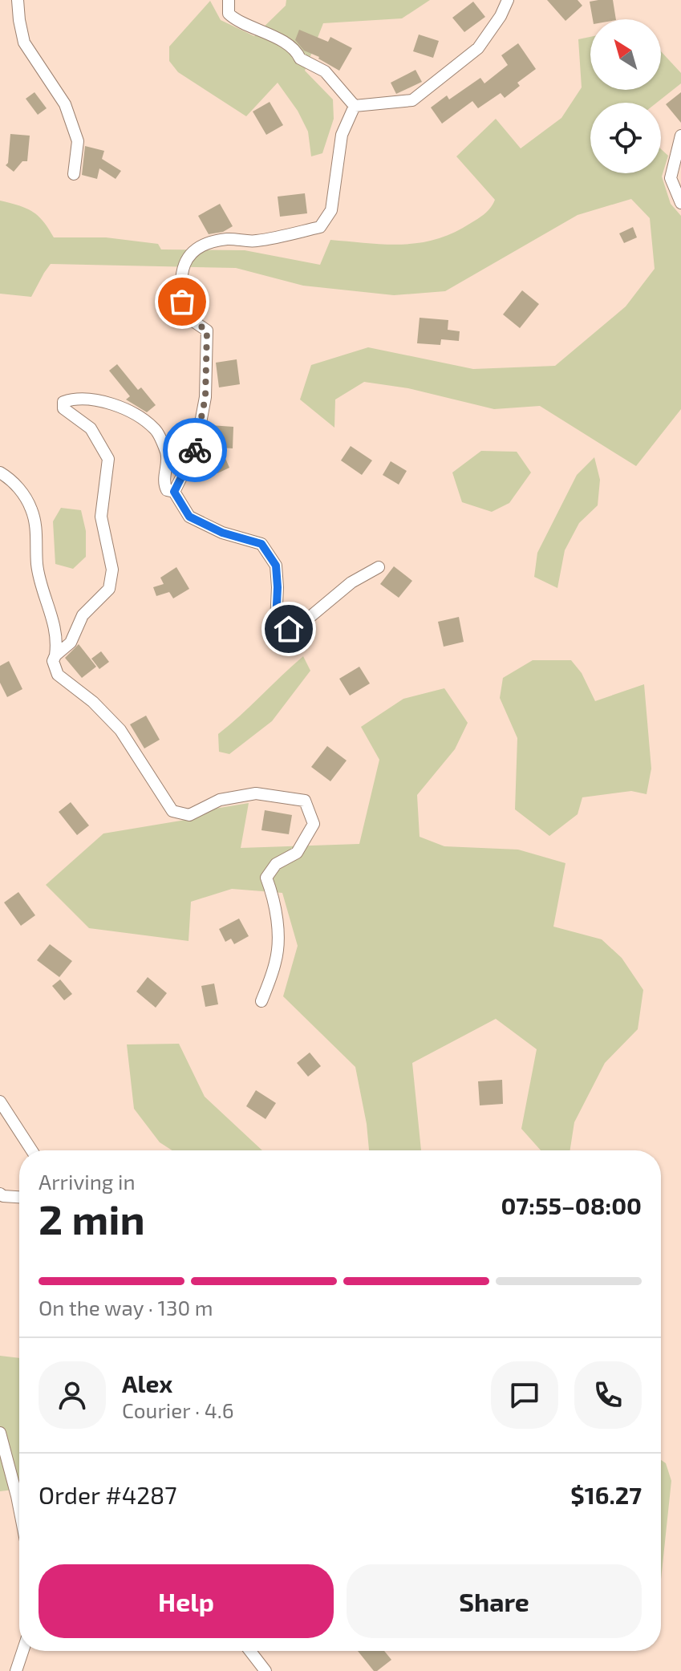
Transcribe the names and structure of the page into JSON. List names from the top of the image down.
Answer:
{
  "north": "top left",
  "page": {
    "heading": ["2 min", "Arriving in", "07:55–08:00"],
    "panel": [
      "Alex",
      "Courier · 4.6",
      "Order #4287",
      "$16.27"
    ],
    "bar": "On the way · 130 m",
    "buttons": ["Help", "Share"]
  }
}
